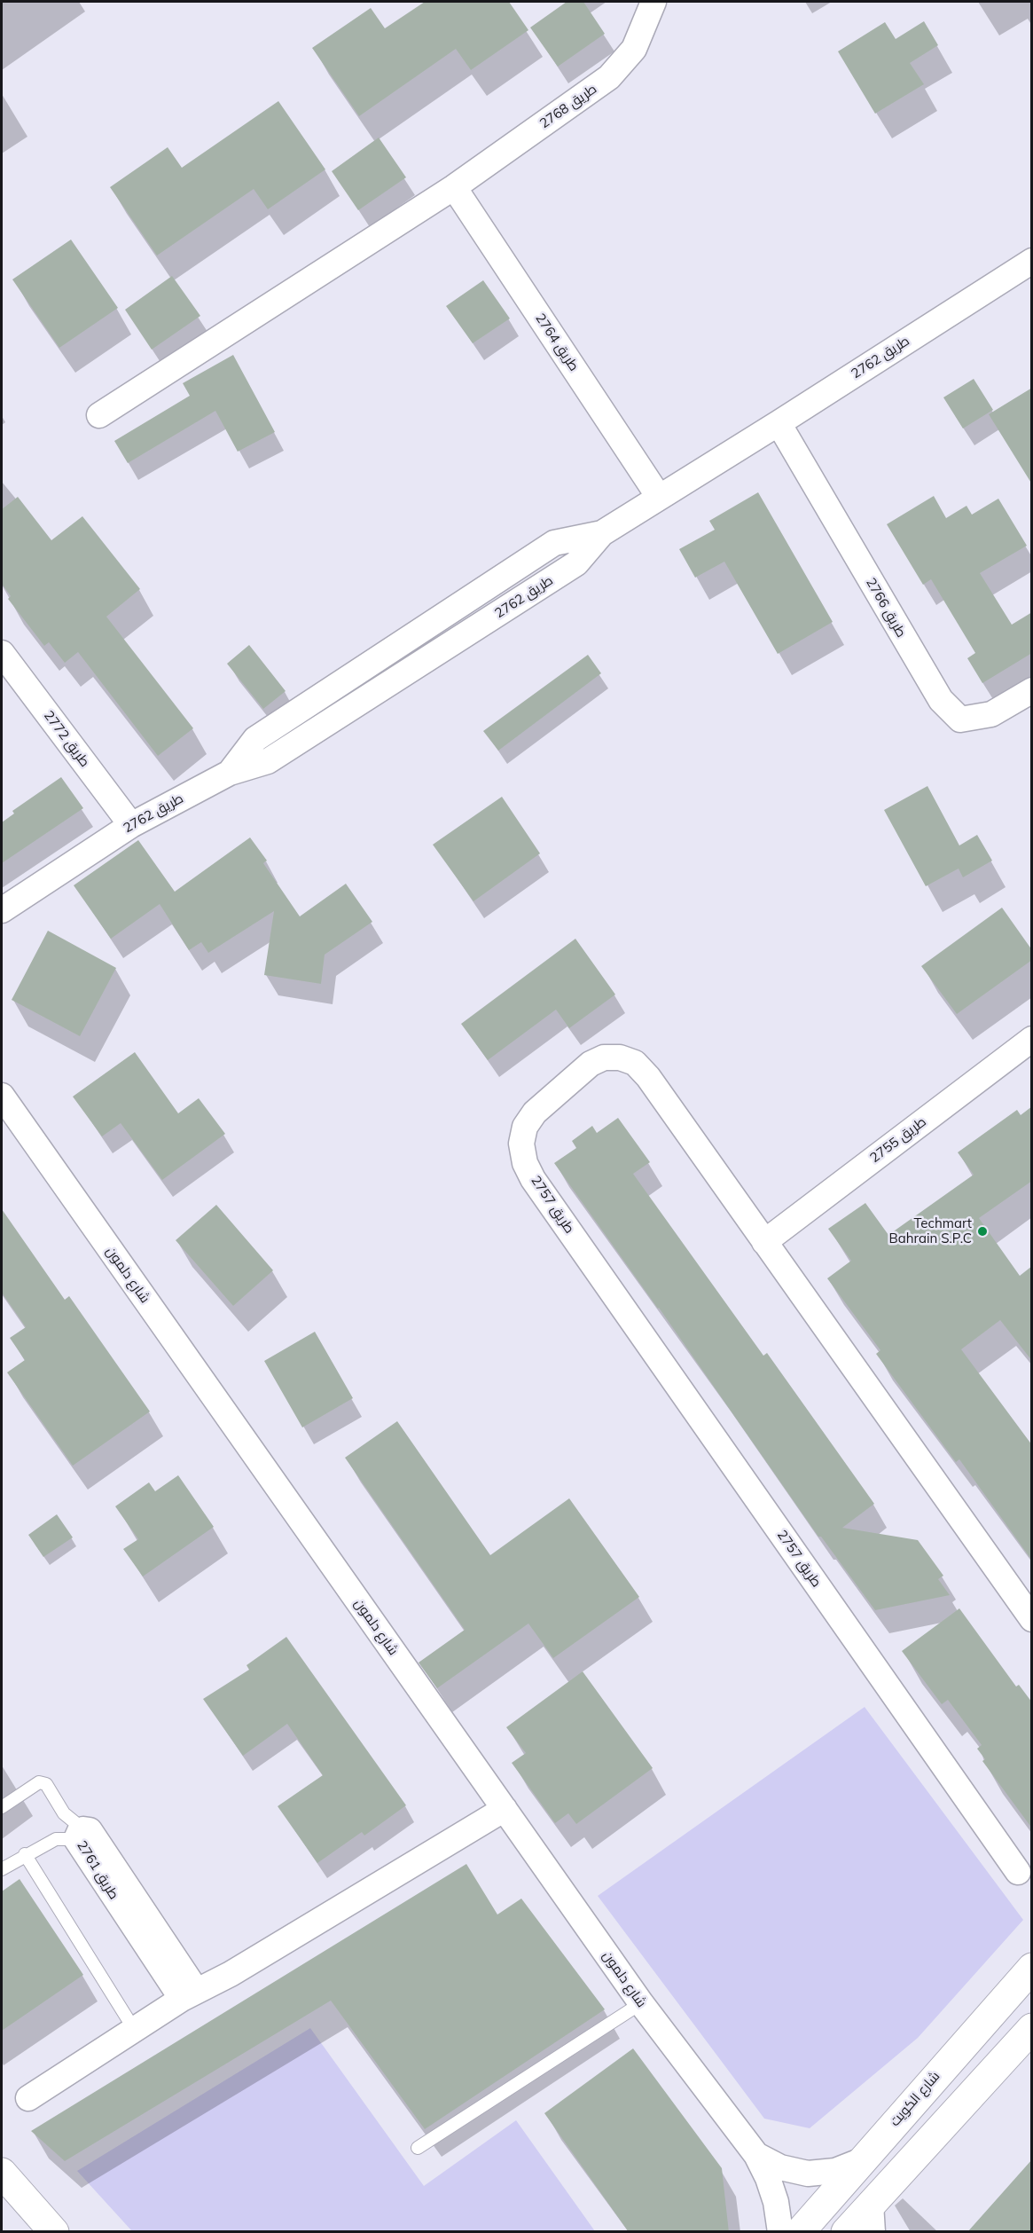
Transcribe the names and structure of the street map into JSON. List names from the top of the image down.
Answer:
{
  "streets": {
    "main road": ["شارع الكويت"],
    "street": [
      "طريق 2768",
      "طريق 2764",
      "طريق 2762",
      "طريق 2766",
      "طريق 2772",
      "طريق 2755",
      "طريق 2757",
      "شارع دلمون",
      "طريق 2761"
    ]
  },
  "crossings": [
    ["طريق 2768", "طريق 2764"],
    ["طريق 2764", "طريق 2762"],
    ["طريق 2762", "طريق 2766"],
    ["طريق 2762", "طريق 2772"],
    ["طريق 2755", "طريق 2757"],
    ["شارع دلمون", "شارع الكويت"]
  ],
  "places": ["Techmart Bahrain S.P.C"]
}
